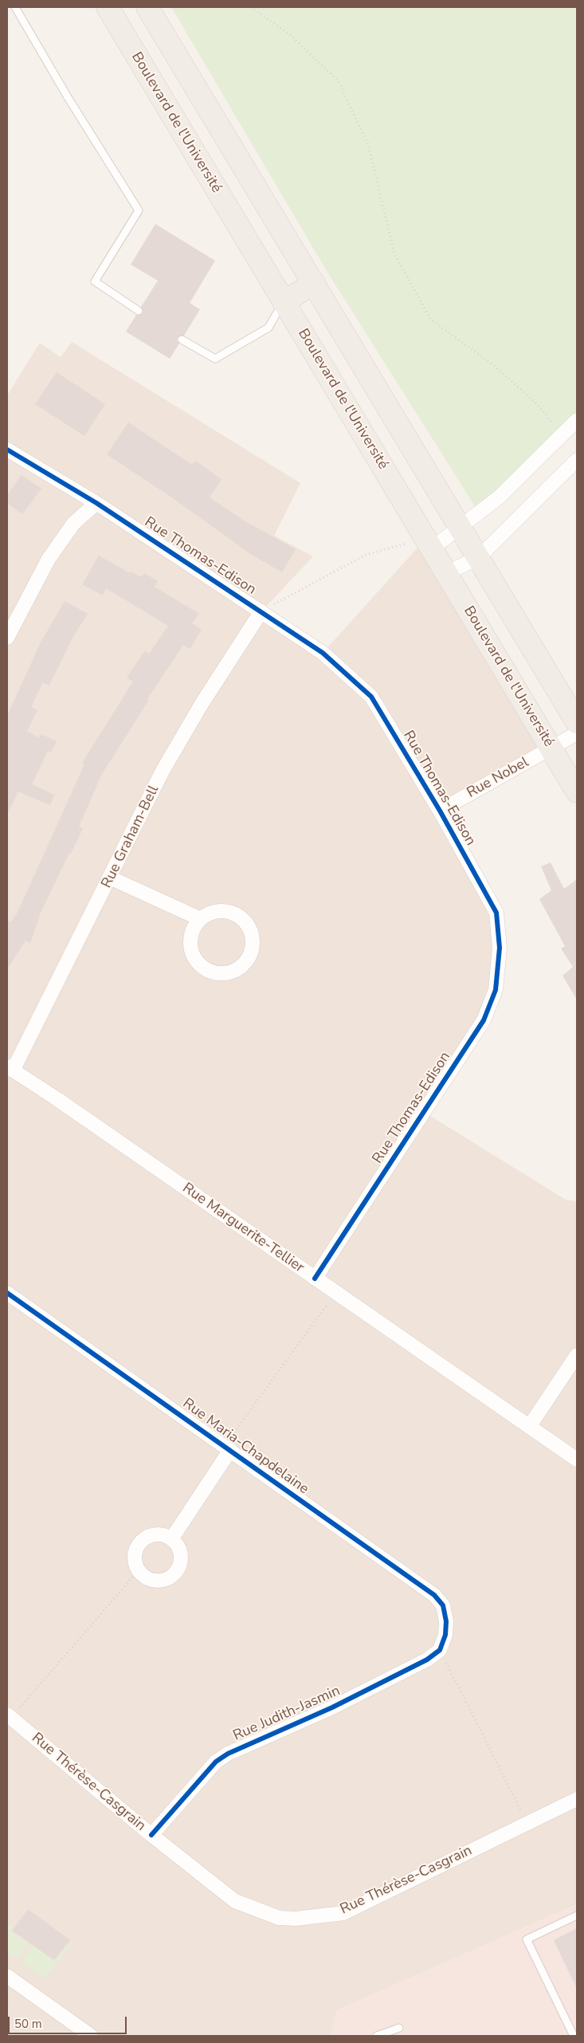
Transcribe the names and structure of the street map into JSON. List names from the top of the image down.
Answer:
{
  "streets": {
    "main road": ["Boulevard de l'Université"],
    "street": [
      "Rue Thomas-Edison",
      "Rue Nobel",
      "Rue Graham-Bell",
      "Rue Marguerite-Tellier",
      "Rue Maria-Chapdelaine",
      "Rue Judith-Jasmin",
      "Rue Thérèse-Casgrain"
    ]
  },
  "crossings": [
    ["Boulevard de l'Université", "Rue Nobel"],
    ["Rue Thomas-Edison", "Rue Nobel"],
    ["Rue Thomas-Edison", "Rue Graham-Bell"],
    ["Rue Thomas-Edison", "Rue Marguerite-Tellier"],
    ["Rue Graham-Bell", "Rue Marguerite-Tellier"],
    ["Rue Maria-Chapdelaine", "Rue Judith-Jasmin"],
    ["Rue Judith-Jasmin", "Rue Thérèse-Casgrain"]
  ],
  "scale_bar": "50 m"
}
